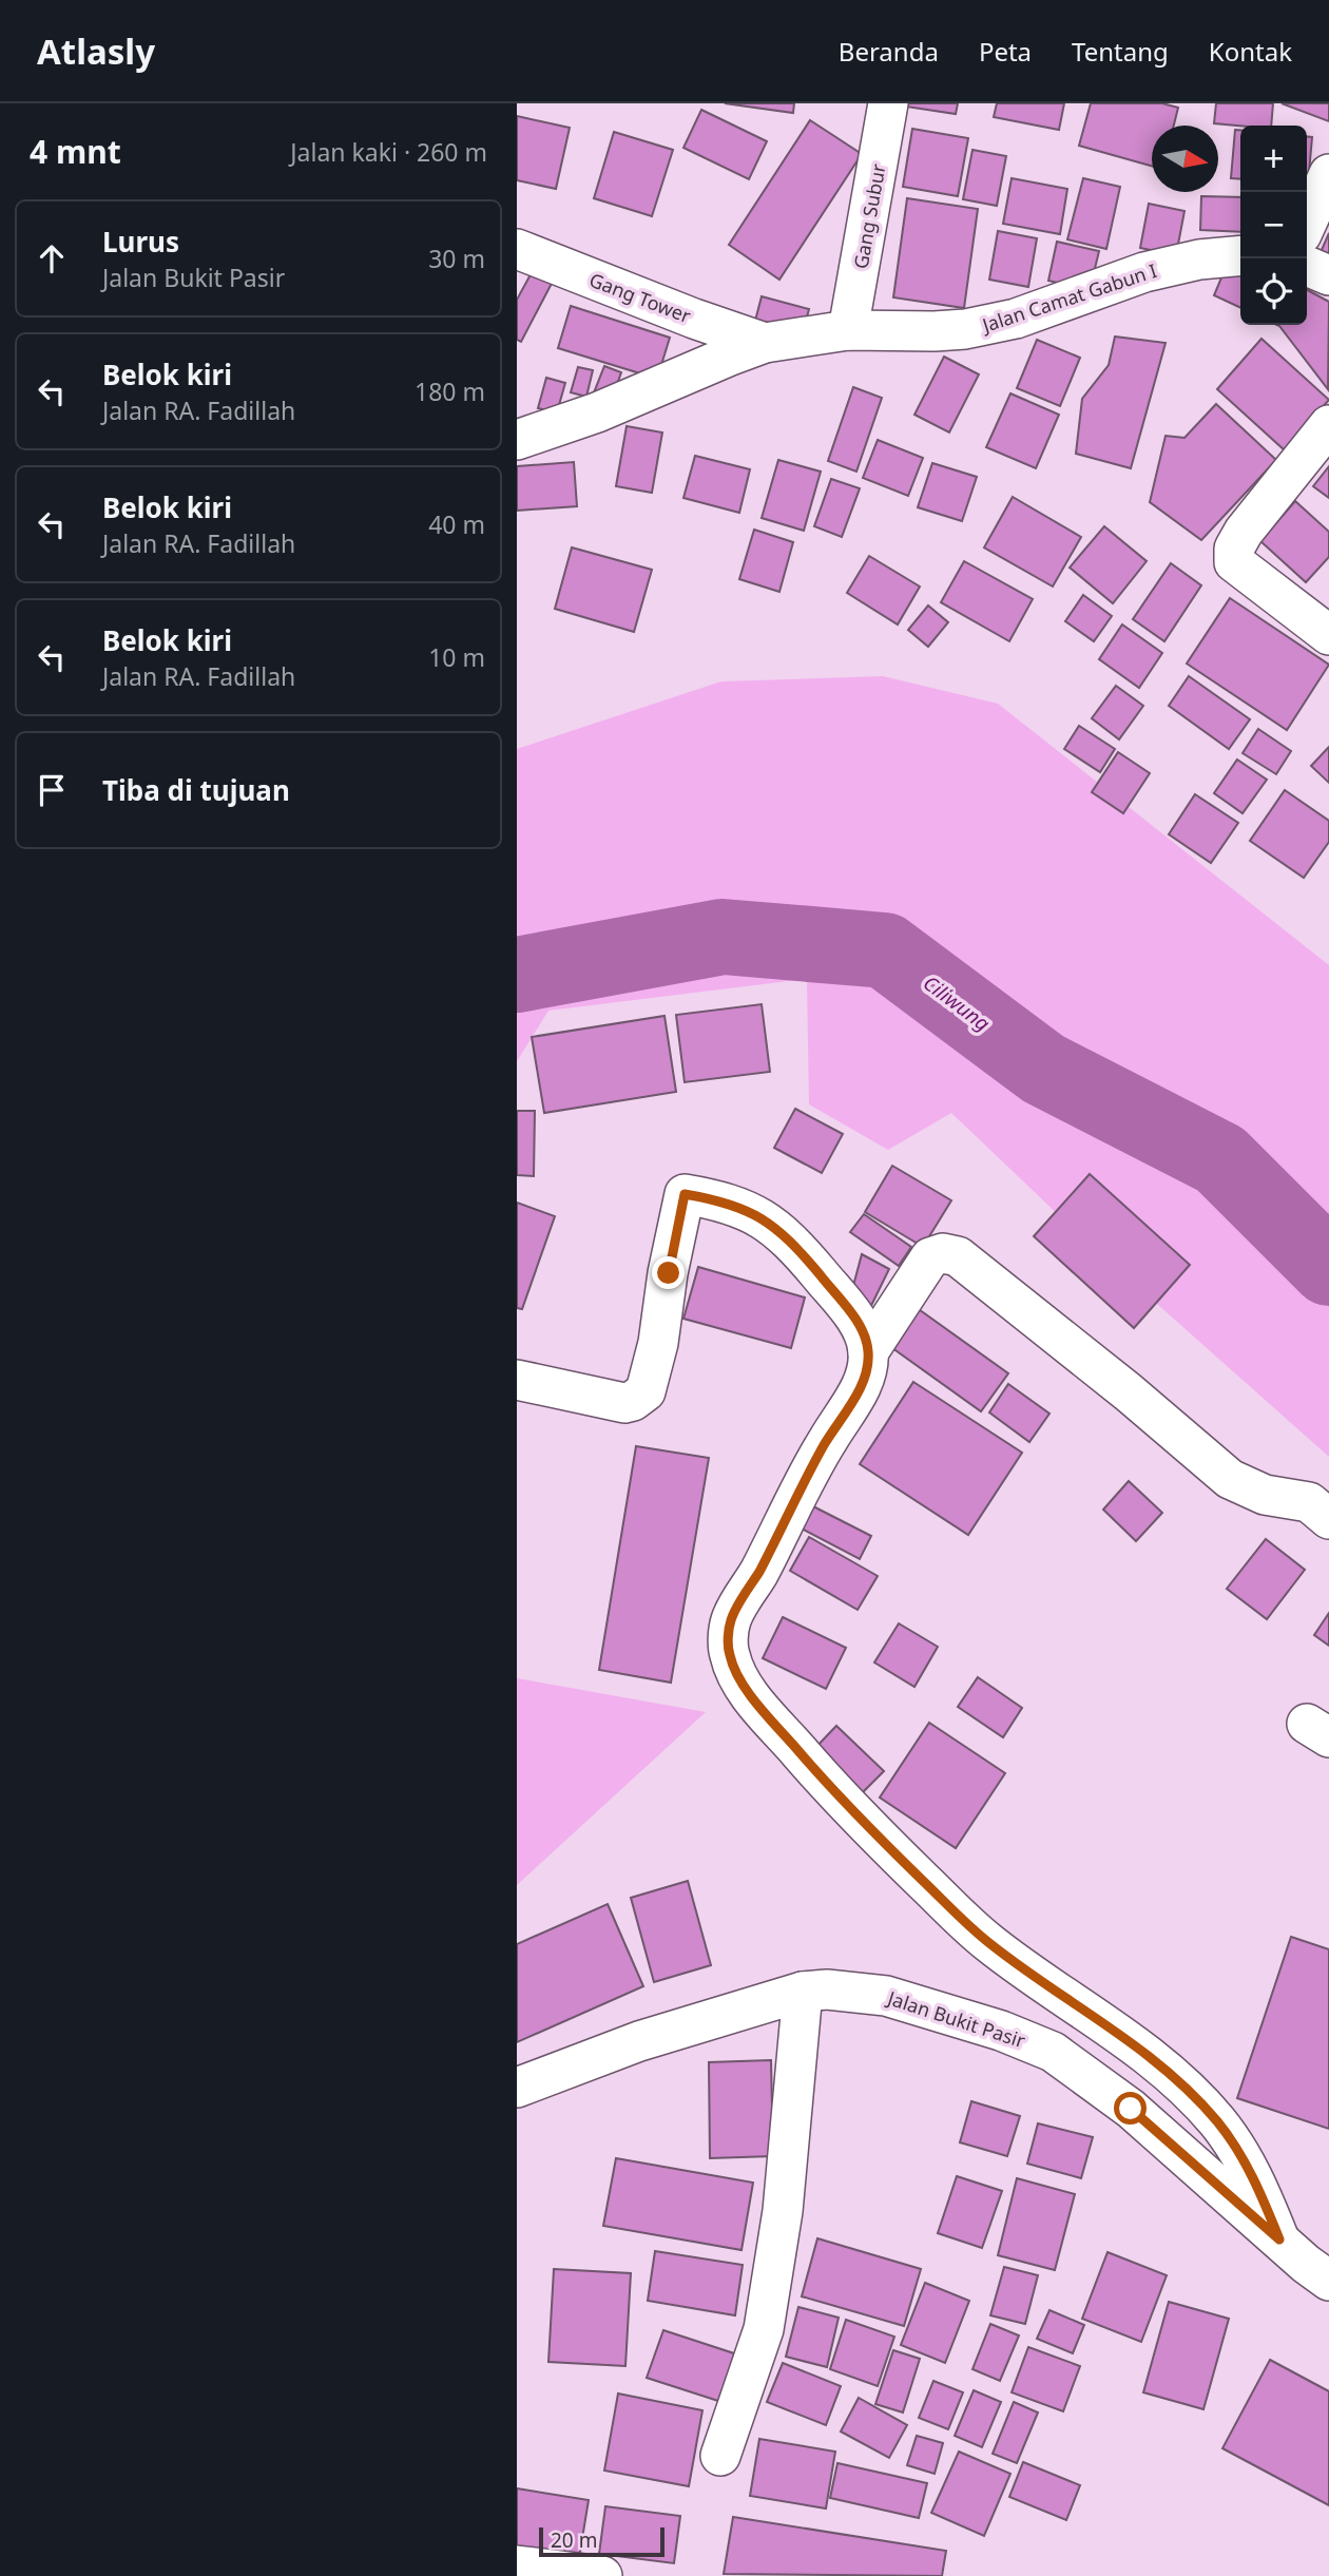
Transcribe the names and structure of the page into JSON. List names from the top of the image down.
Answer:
{
  "streets": {
    "street": [
      "Gang Subur",
      "Gang Tower",
      "Jalan Camat Gabun I",
      "Jalan Bukit Pasir"
    ]
  },
  "crossings": [
    ["Gang Subur", "Jalan Camat Gabun I"],
    ["Gang Tower", "Jalan Camat Gabun I"]
  ],
  "water": ["Ciliwung"],
  "scale_bar": "20 m",
  "north": "right",
  "page": {
    "header": "Atlasly",
    "nav": [
      "Beranda",
      "Peta",
      "Tentang",
      "Kontak"
    ],
    "heading": ["4 mnt", "Jalan kaki · 260 m"],
    "map_buttons": ["+", "−"],
    "list": [
      ["Lurus", "Jalan Bukit Pasir", "30 m"],
      ["Belok kiri", "Jalan RA. Fadillah", "180 m"],
      ["Belok kiri", "Jalan RA. Fadillah", "40 m"],
      ["Belok kiri", "Jalan RA. Fadillah", "10 m"],
      "Tiba di tujuan"
    ],
    "scale": "20 m"
  }
}
